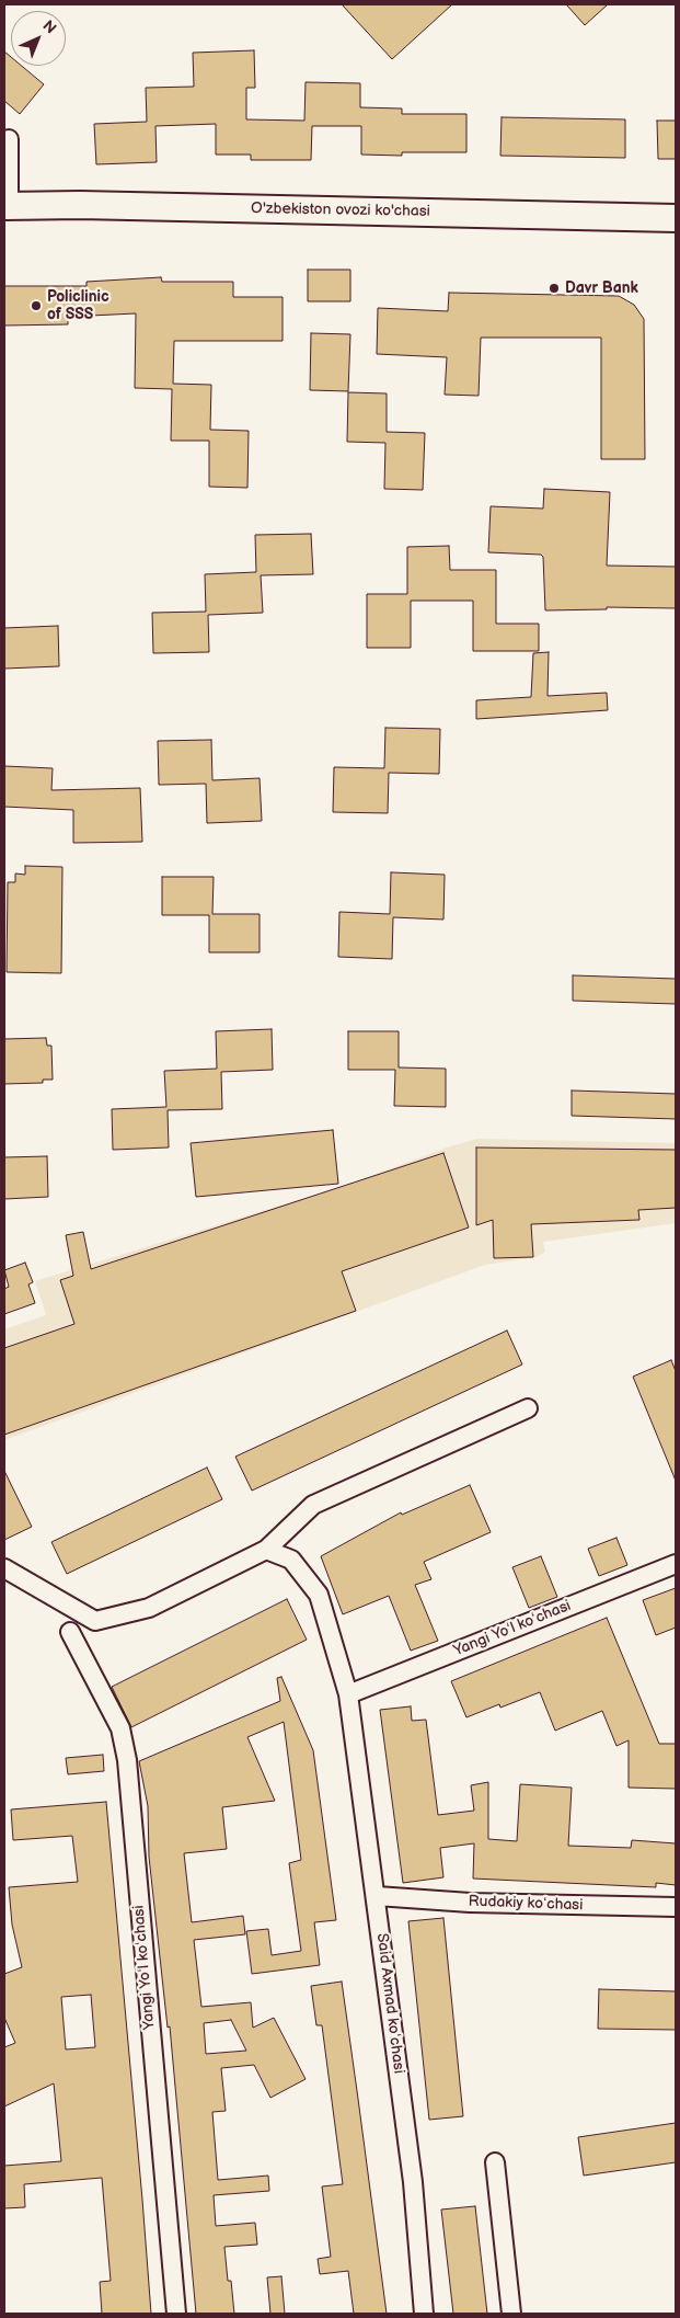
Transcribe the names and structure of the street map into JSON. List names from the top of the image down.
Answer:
{
  "streets": {
    "main road": ["O'zbekiston ovozi ko'chasi"],
    "street": ["Yangi Yoʻl koʻchasi", "Rudakiy koʻchasi", "Said Axmad koʻchasi"]
  },
  "crossings": [
    ["Yangi Yoʻl koʻchasi", "Said Axmad koʻchasi"],
    ["Rudakiy koʻchasi", "Said Axmad koʻchasi"]
  ],
  "places": ["Davr Bank", "Policlinic of SSS"],
  "north": "top right"
}
